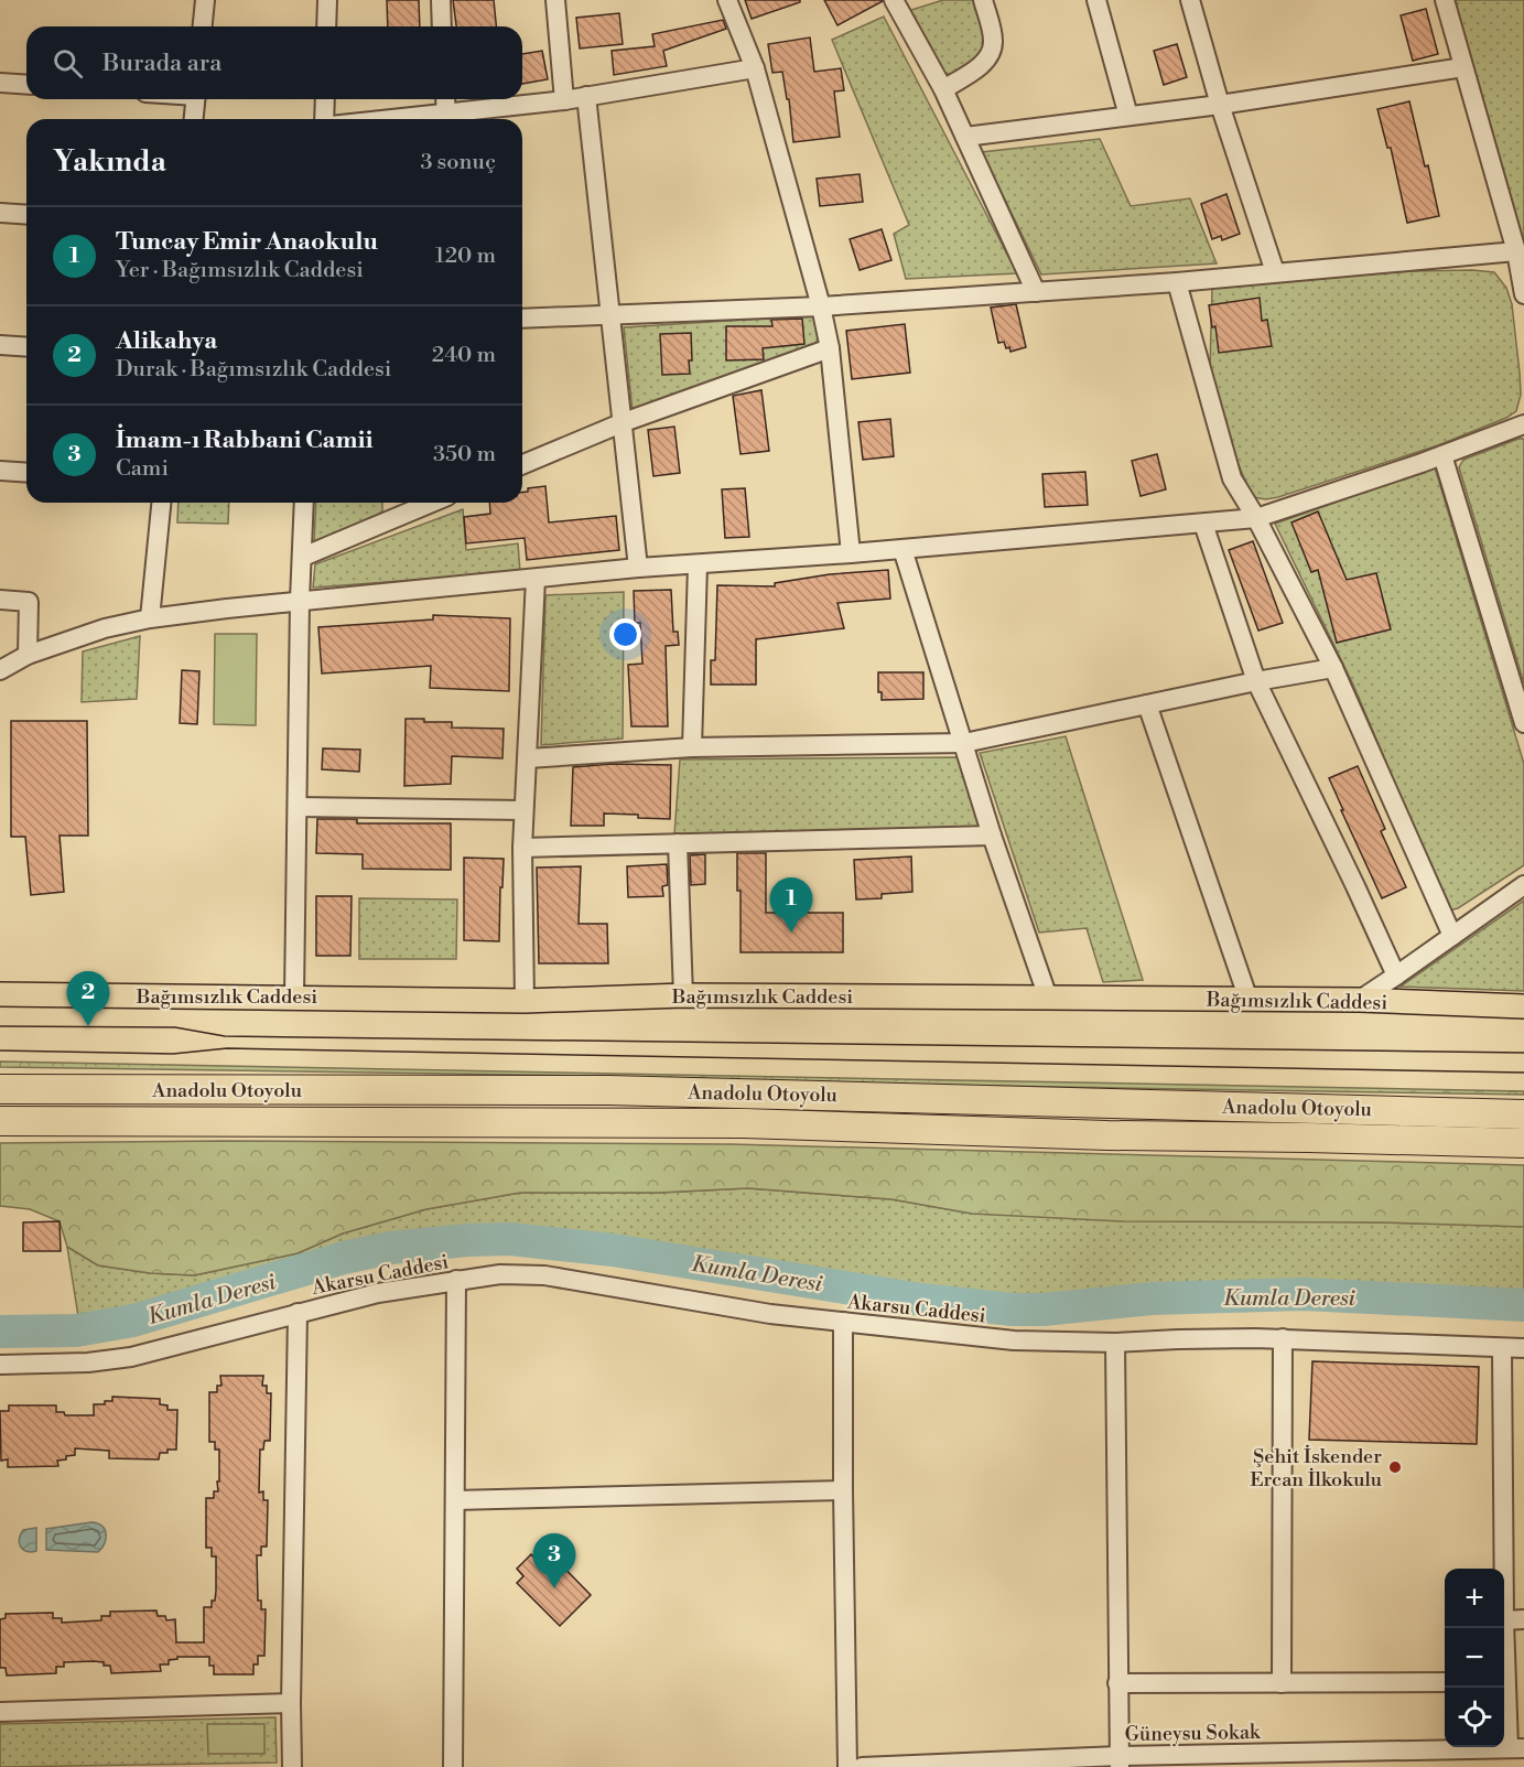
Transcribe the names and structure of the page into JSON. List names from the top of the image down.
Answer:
{
  "streets": {
    "highway": ["Anadolu Otoyolu"],
    "main road": ["Bağımsızlık Caddesi"],
    "street": ["Akarsu Caddesi", "Güneysu Sokak"]
  },
  "water": ["Kumla Deresi"],
  "places": ["Şehit İskender Ercan İlkokulu"],
  "page": {
    "search": "Burada ara",
    "heading": ["Yakında", "3 sonuç"],
    "list": [
      {
        "mark": "1",
        "name": "Tuncay Emir Anaokulu",
        "note": "Yer · Bağımsızlık Caddesi",
        "value": "120 m"
      },
      {
        "mark": "2",
        "name": "Alikahya",
        "note": "Durak · Bağımsızlık Caddesi",
        "value": "240 m"
      },
      {
        "mark": "3",
        "name": "İmam-ı Rabbani Camii",
        "note": "Cami",
        "value": "350 m"
      }
    ],
    "pins": ["1", "2", "3"],
    "map_buttons": ["+", "−"]
  }
}
